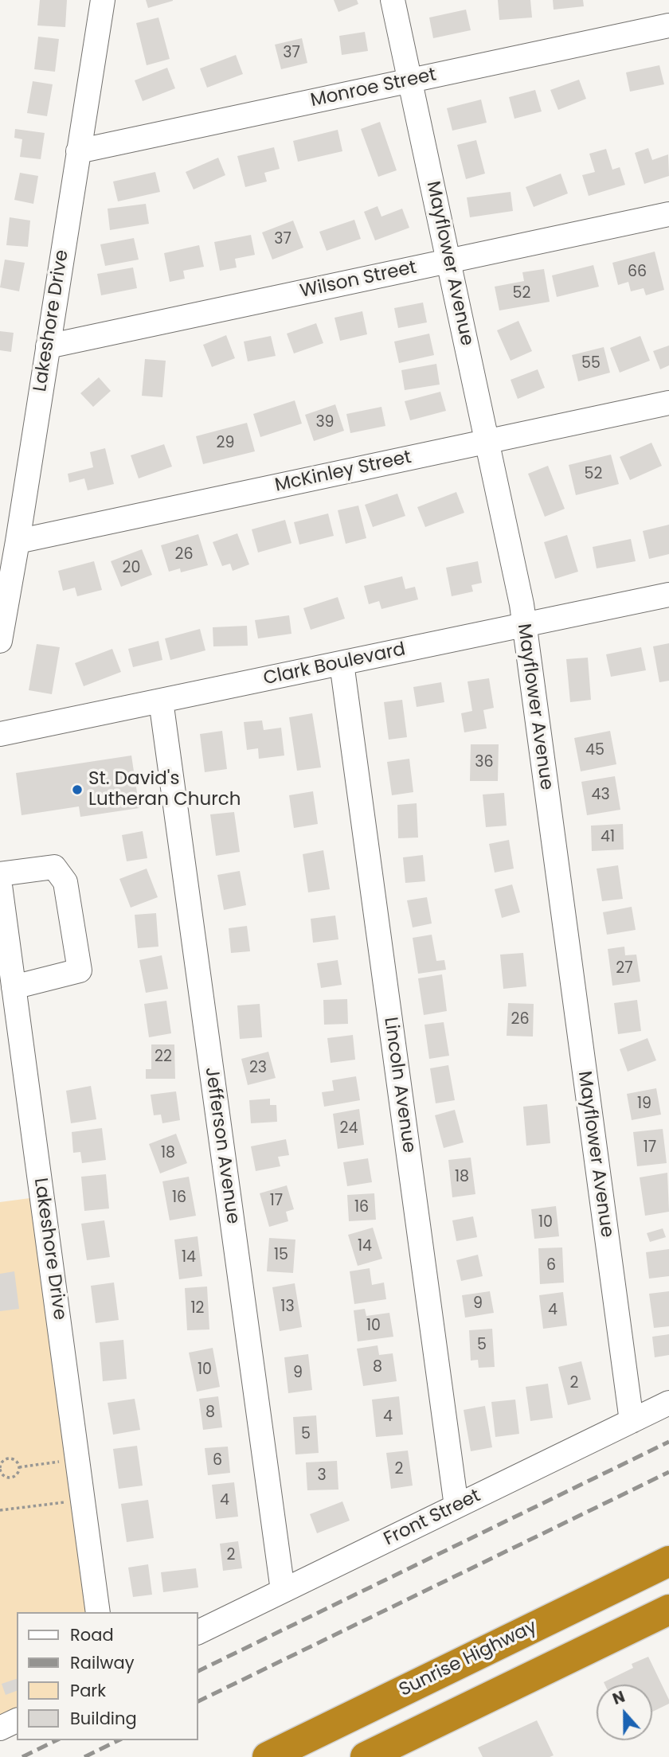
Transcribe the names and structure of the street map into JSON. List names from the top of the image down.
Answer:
{
  "streets": {
    "highway": ["Sunrise Highway"],
    "street": [
      "Monroe Street",
      "Mayflower Avenue",
      "Wilson Street",
      "Lakeshore Drive",
      "McKinley Street",
      "Clark Boulevard",
      "Lincoln Avenue",
      "Jefferson Avenue",
      "Front Street"
    ]
  },
  "crossings": [
    ["Monroe Street", "Mayflower Avenue"],
    ["Monroe Street", "Lakeshore Drive"],
    ["Mayflower Avenue", "Wilson Street"],
    ["Mayflower Avenue", "McKinley Street"],
    ["Mayflower Avenue", "Clark Boulevard"],
    ["Mayflower Avenue", "Front Street"],
    ["Wilson Street", "Lakeshore Drive"],
    ["Lakeshore Drive", "McKinley Street"],
    ["Clark Boulevard", "Lincoln Avenue"],
    ["Clark Boulevard", "Jefferson Avenue"],
    ["Lincoln Avenue", "Front Street"],
    ["Jefferson Avenue", "Front Street"]
  ],
  "places": ["St. David's Lutheran Church"],
  "house_numbers": [
    "37",
    "37",
    "66",
    "52",
    "55",
    "39",
    "29",
    "52",
    "26",
    "20",
    "45",
    "36",
    "43",
    "41",
    "27",
    "26",
    "22",
    "23",
    "19",
    "24",
    "17",
    "18",
    "18",
    "16",
    "17",
    "16",
    "10",
    "14",
    "15",
    "14",
    "6",
    "9",
    "13",
    "12",
    "4",
    "10",
    "5",
    "8",
    "10",
    "9",
    "2",
    "8",
    "4",
    "5",
    "6",
    "2",
    "3",
    "4",
    "2"
  ],
  "legend": [
    "Road",
    "Railway",
    "Park",
    "Building"
  ],
  "north": "top"
}
